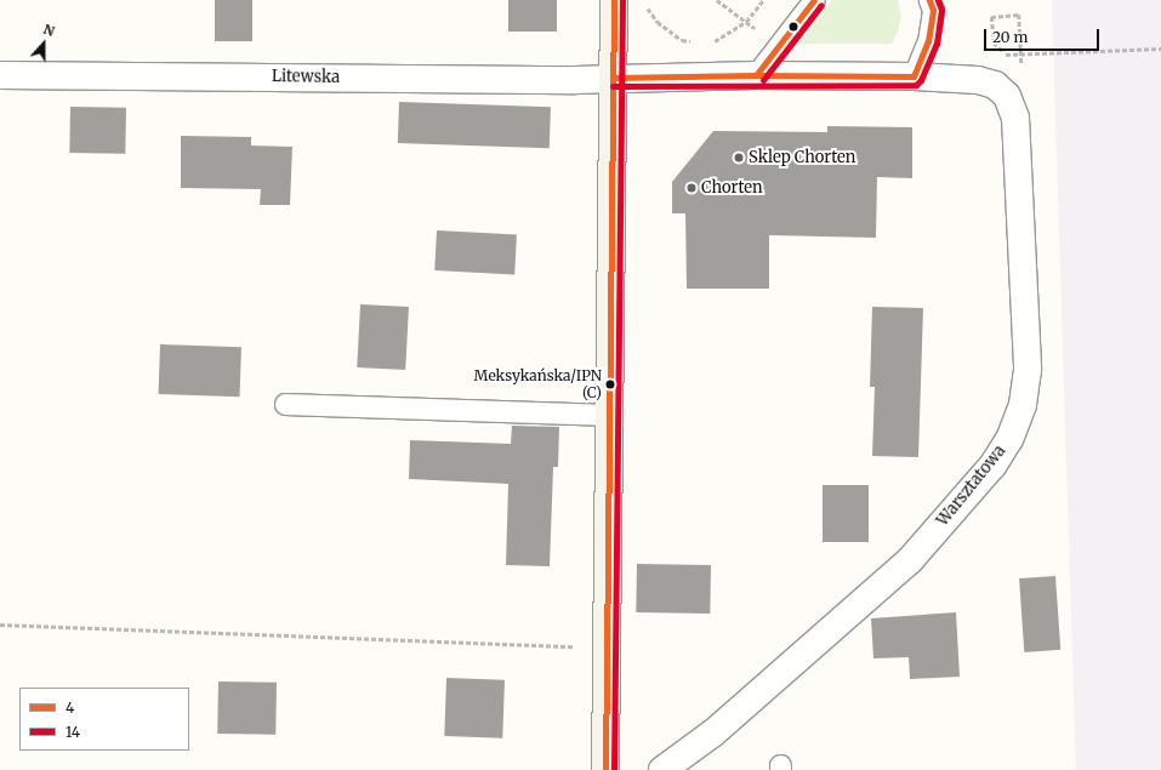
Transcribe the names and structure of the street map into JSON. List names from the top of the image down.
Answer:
{
  "streets": {
    "street": ["Litewska", "Warsztatowa"]
  },
  "crossings": [
    ["Litewska", "Warsztatowa"]
  ],
  "places": ["Sklep Chorten", "Chorten", "Meksykańska/IPN (C)"],
  "lines": ["transit line 4", "transit line 14"],
  "legend": ["4", "14"],
  "scale_bar": "20 m",
  "north": "top"
}
